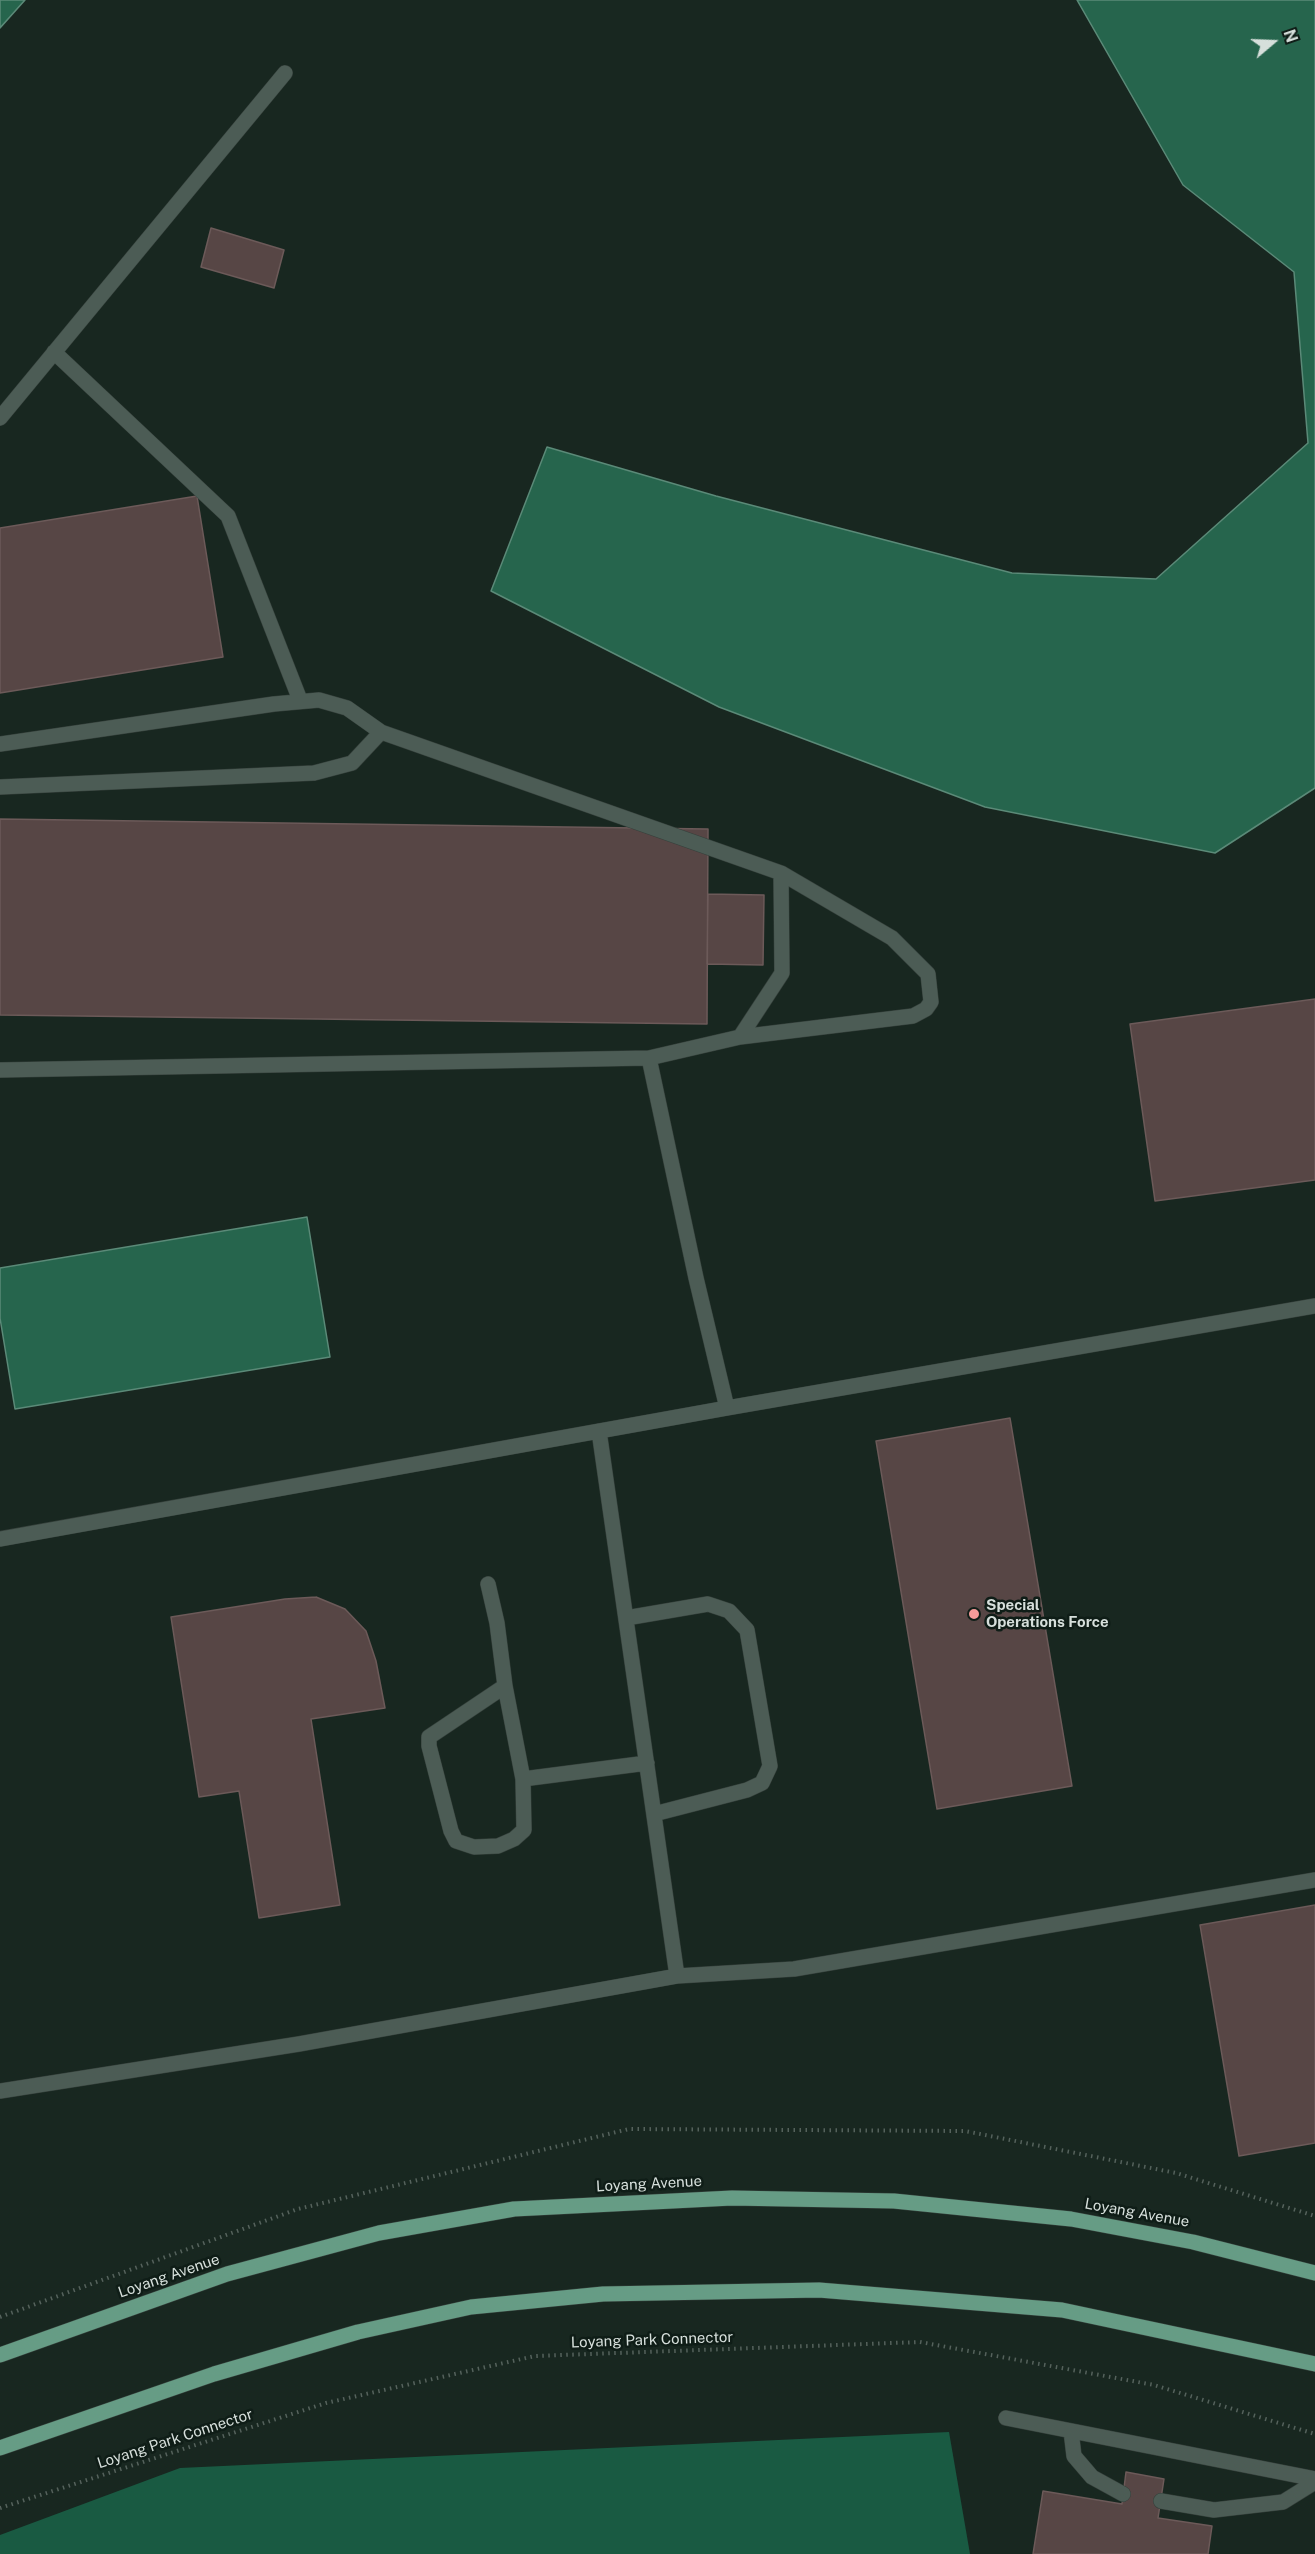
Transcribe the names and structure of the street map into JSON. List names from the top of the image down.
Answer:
{
  "streets": {
    "main road": ["Loyang Avenue"],
    "path": ["Loyang Park Connector"]
  },
  "places": ["Special Operations Force"],
  "north": "right"
}
